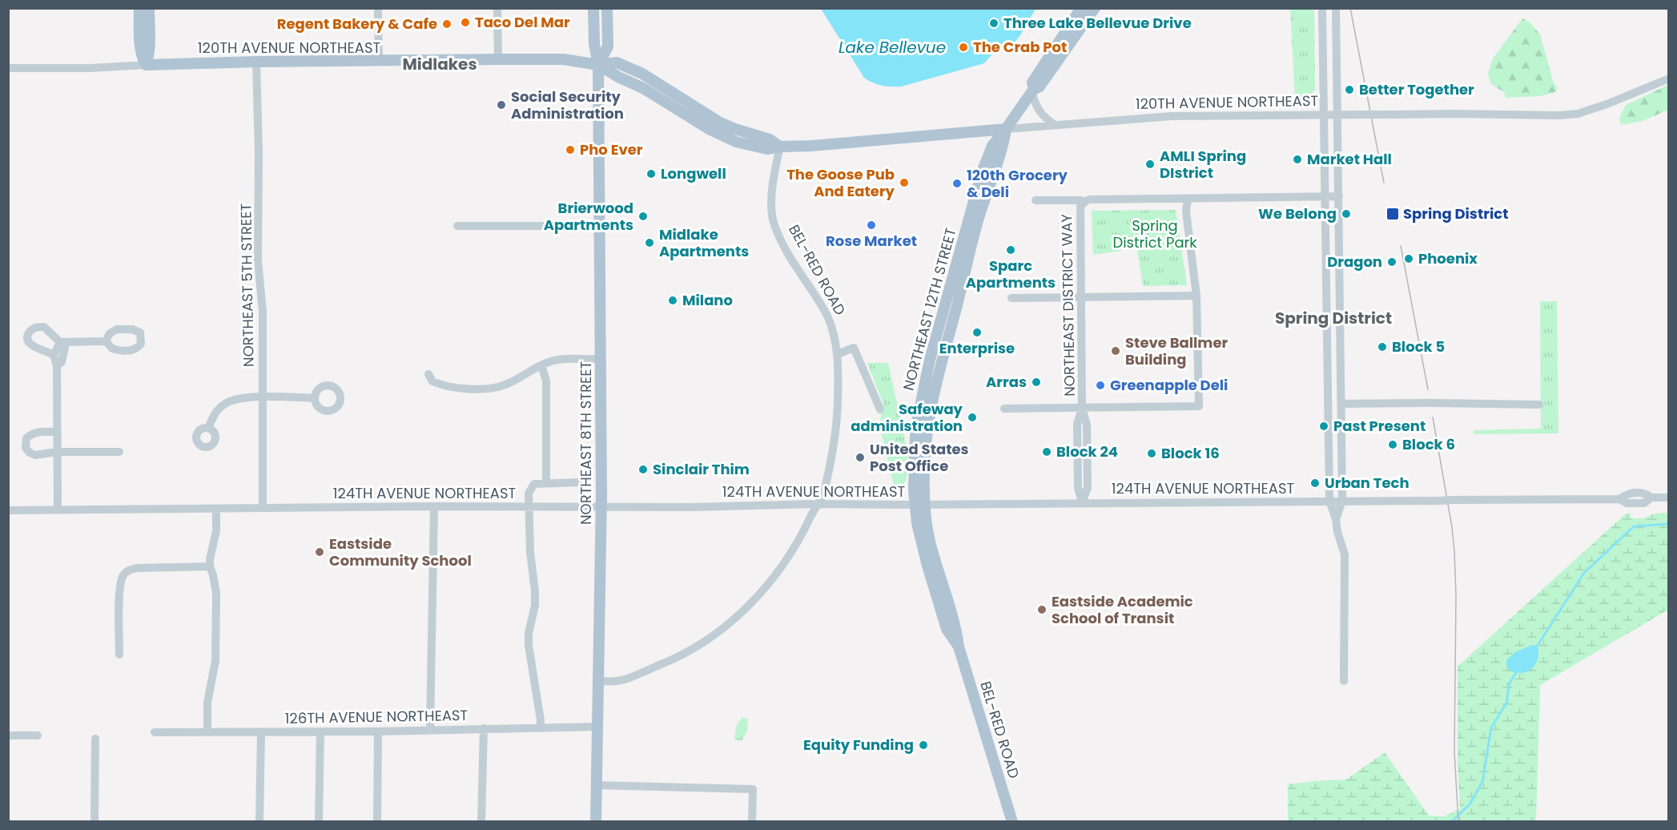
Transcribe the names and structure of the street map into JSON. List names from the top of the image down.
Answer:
{
  "streets": {
    "main road": [
      "120TH AVENUE NORTHEAST",
      "BEL-RED ROAD",
      "NORTHEAST 12TH STREET",
      "NORTHEAST 8TH STREET"
    ],
    "street": [
      "NORTHEAST 5TH STREET",
      "NORTHEAST DISTRICT WAY",
      "124TH AVENUE NORTHEAST",
      "126TH AVENUE NORTHEAST"
    ]
  },
  "crossings": [
    ["120TH AVENUE NORTHEAST", "BEL-RED ROAD"],
    ["120TH AVENUE NORTHEAST", "NORTHEAST 5TH STREET"],
    ["120TH AVENUE NORTHEAST", "NORTHEAST 12TH STREET"],
    ["120TH AVENUE NORTHEAST", "NORTHEAST 8TH STREET"],
    ["BEL-RED ROAD", "NORTHEAST 12TH STREET"],
    ["BEL-RED ROAD", "NORTHEAST 8TH STREET"],
    ["BEL-RED ROAD", "124TH AVENUE NORTHEAST"],
    ["NORTHEAST 5TH STREET", "124TH AVENUE NORTHEAST"],
    ["NORTHEAST DISTRICT WAY", "124TH AVENUE NORTHEAST"],
    ["NORTHEAST 12TH STREET", "124TH AVENUE NORTHEAST"],
    ["NORTHEAST 8TH STREET", "124TH AVENUE NORTHEAST"],
    ["NORTHEAST 8TH STREET", "126TH AVENUE NORTHEAST"]
  ],
  "districts": ["Midlakes", "Spring District"],
  "water": ["Lake Bellevue"],
  "parks": ["Spring District Park"],
  "places": {
    "other": [
      "Taco Del Mar",
      "Three Lake Bellevue Drive",
      "Regent Bakery & Cafe",
      "The Crab Pot",
      "Better Together",
      "Social Security Administration",
      "Pho Ever",
      "Market Hall",
      "AMLI Spring DIstrict",
      "Longwell",
      "The Goose Pub And Eatery",
      "120th Grocery & Deli",
      "We Belong",
      "Brierwood Apartments",
      "Rose Market",
      "Midlake Apartments",
      "Sparc Apartments",
      "Phoenix",
      "Dragon",
      "Milano",
      "Enterprise",
      "Block 5",
      "Steve Ballmer Building",
      "Arras",
      "Greenapple Deli",
      "Safeway administration",
      "Past Present",
      "Block 6",
      "Block 24",
      "Block 16",
      "United States Post Office",
      "Sinclair Thim",
      "Urban Tech",
      "Eastside Community School",
      "Eastside Academic School of Transit",
      "Equity Funding"
    ],
    "transit": ["Spring District"]
  }
}
